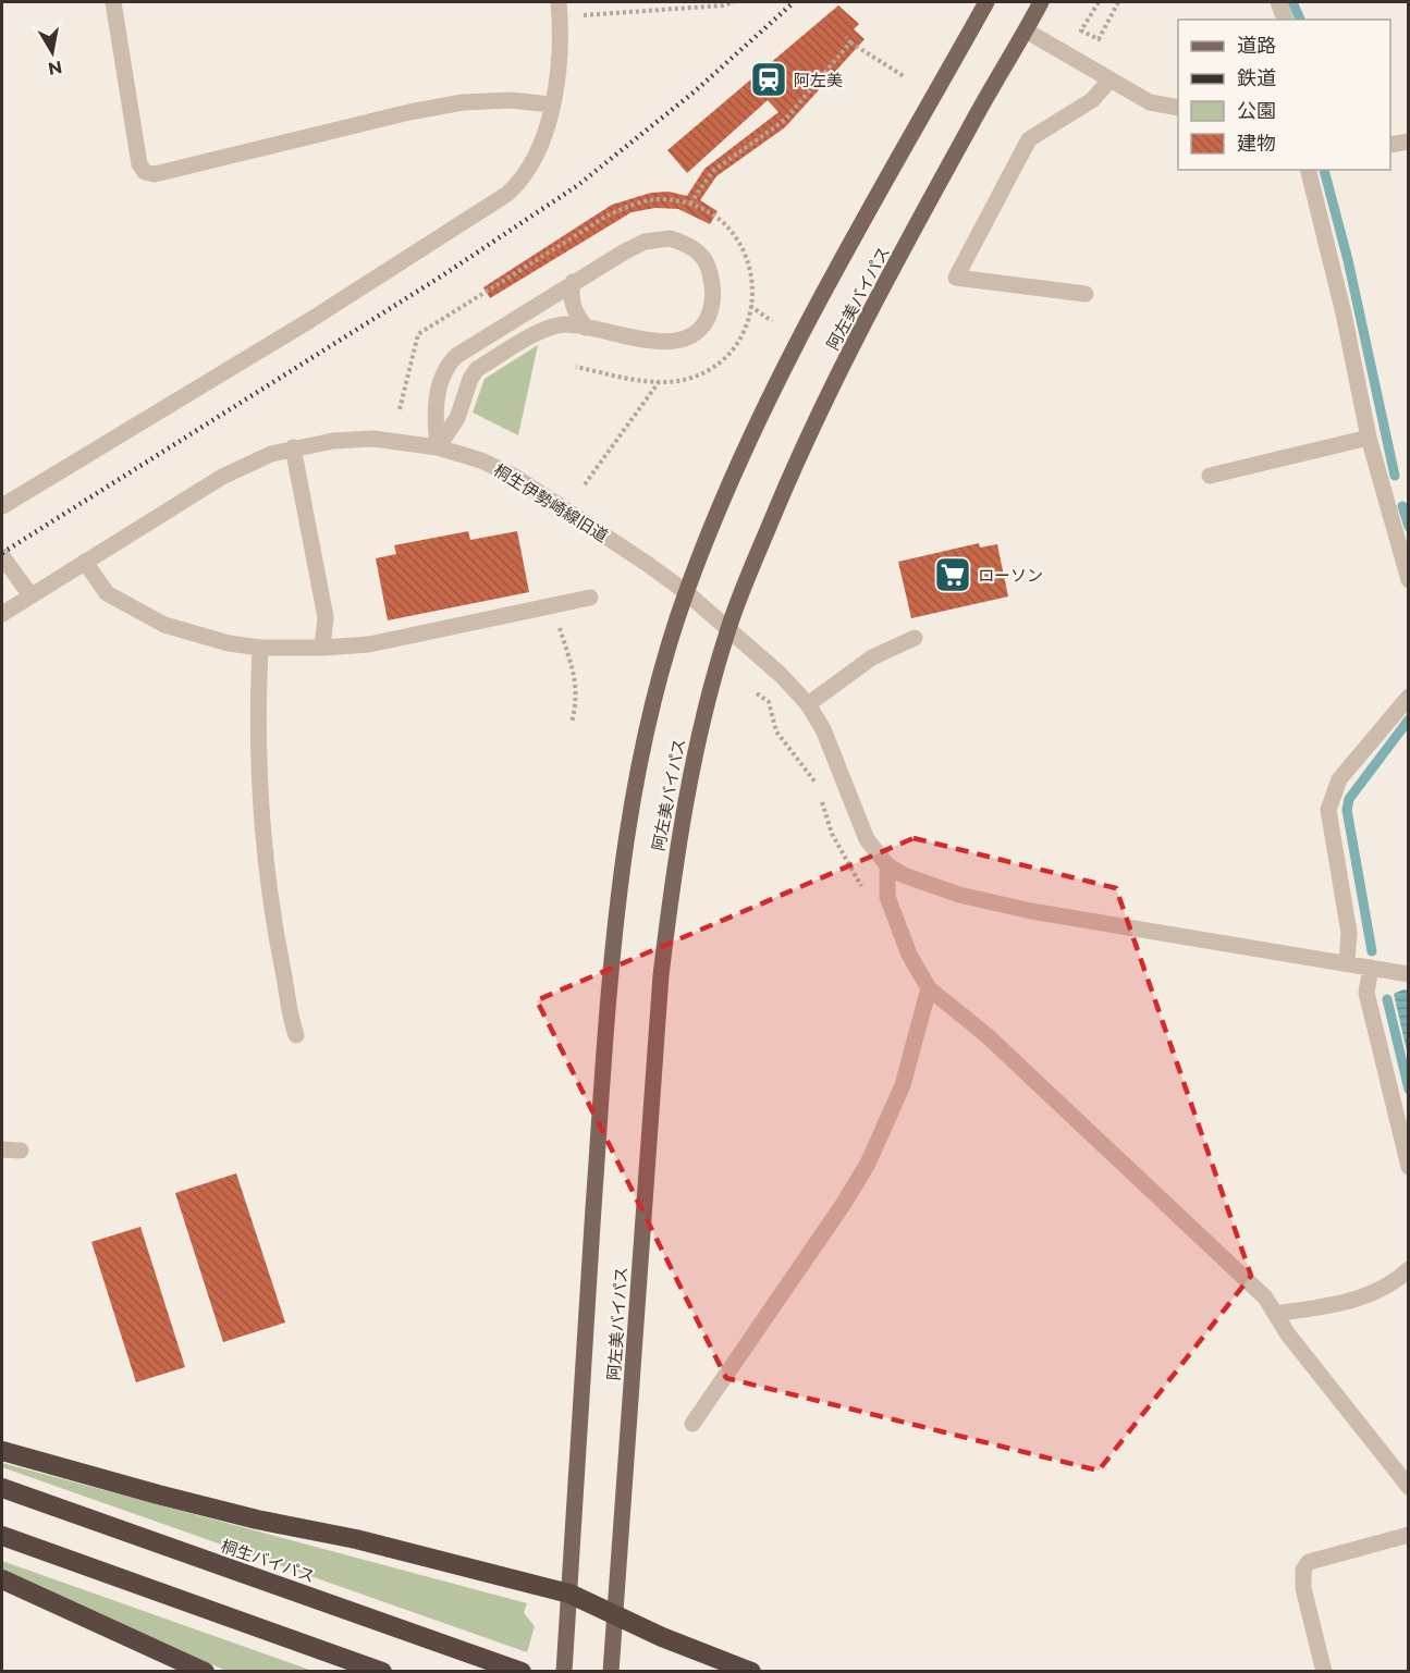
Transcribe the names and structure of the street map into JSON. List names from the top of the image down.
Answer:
{
  "streets": {
    "highway": ["桐生バイパス"],
    "main road": ["阿左美バイパス"],
    "street": ["桐生伊勢崎線旧道"]
  },
  "crossings": [
    ["阿左美バイパス", "桐生伊勢崎線旧道"]
  ],
  "places": {
    "station": ["阿左美"],
    "supermarket": ["ローソン"]
  },
  "legend": [
    "道路",
    "鉄道",
    "公園",
    "建物"
  ],
  "north": "bottom"
}
